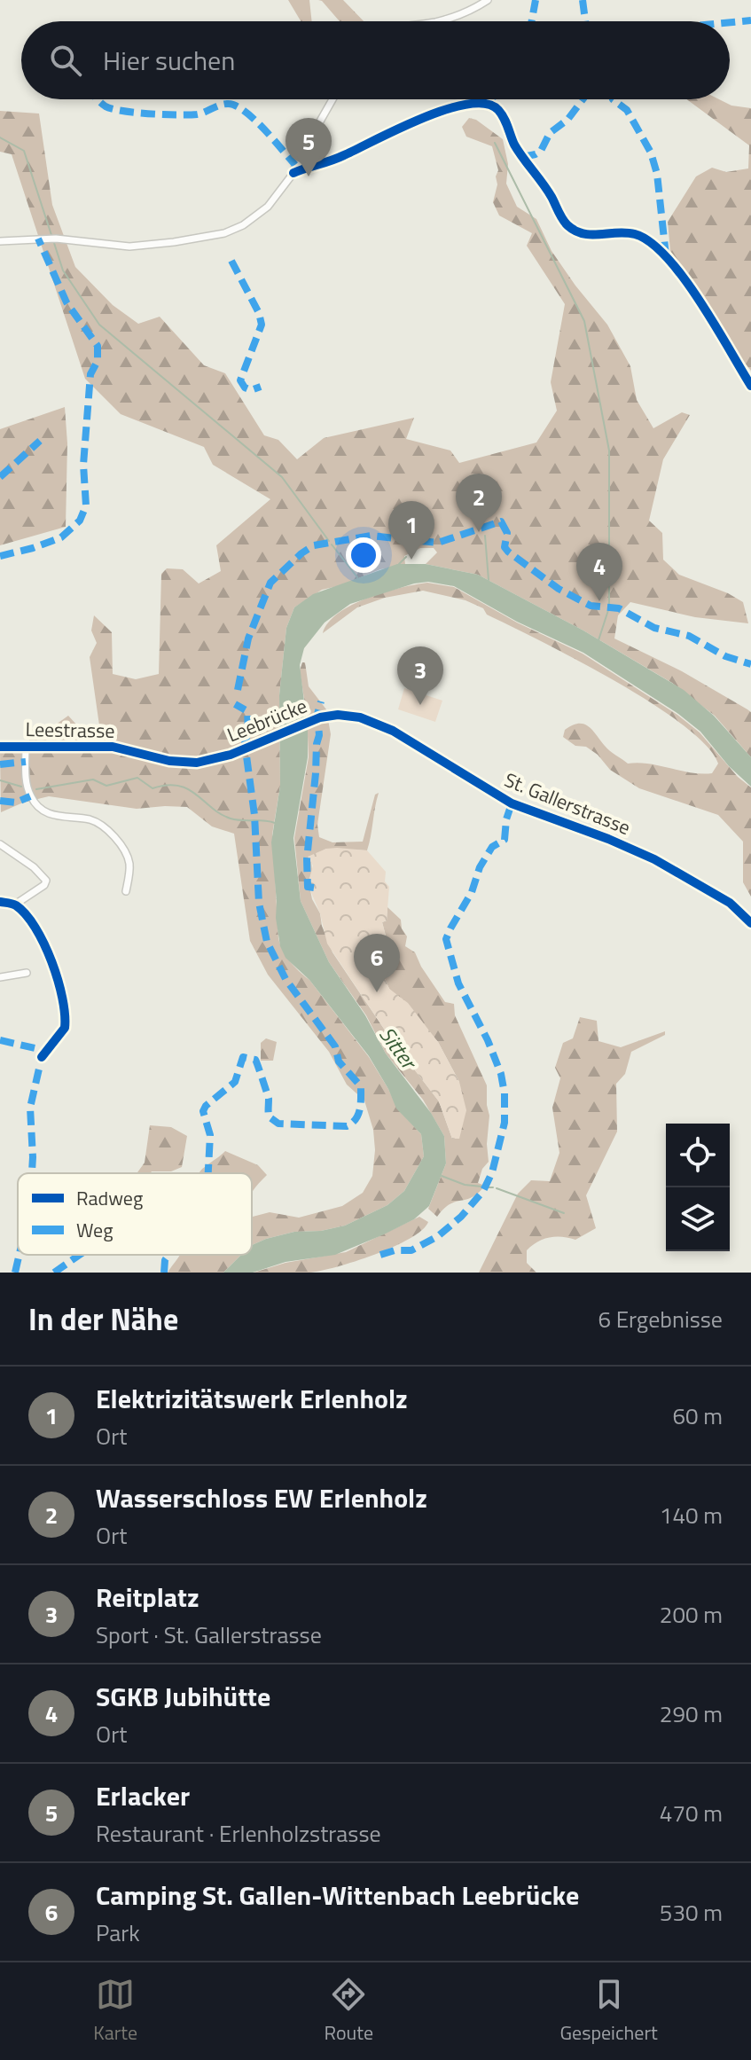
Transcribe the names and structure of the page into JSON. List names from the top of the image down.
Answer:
{
  "streets": {
    "street": ["Leebrücke", "Leestrasse", "St. Gallerstrasse"]
  },
  "crossings": [
    ["Leebrücke", "Leestrasse"],
    ["Leebrücke", "St. Gallerstrasse"]
  ],
  "water": ["Sitter"],
  "legend": ["Radweg", "Weg"],
  "page": {
    "search": "Hier suchen",
    "pins": [
      "5",
      "2",
      "1",
      "4",
      "3",
      "6"
    ],
    "heading": ["In der Nähe", "6 Ergebnisse"],
    "list": [
      {
        "mark": "1",
        "name": "Elektrizitätswerk Erlenholz",
        "note": "Ort",
        "value": "60 m"
      },
      {
        "mark": "2",
        "name": "Wasserschloss EW Erlenholz",
        "note": "Ort",
        "value": "140 m"
      },
      {
        "mark": "3",
        "name": "Reitplatz",
        "note": "Sport · St. Gallerstrasse",
        "value": "200 m"
      },
      {
        "mark": "4",
        "name": "SGKB Jubihütte",
        "note": "Ort",
        "value": "290 m"
      },
      {
        "mark": "5",
        "name": "Erlacker",
        "note": "Restaurant · Erlenholzstrasse",
        "value": "470 m"
      },
      {
        "mark": "6",
        "name": "Camping St. Gallen-Wittenbach Leebrücke",
        "note": "Park",
        "value": "530 m"
      }
    ],
    "nav": ["Karte", "Route", "Gespeichert"]
  }
}
